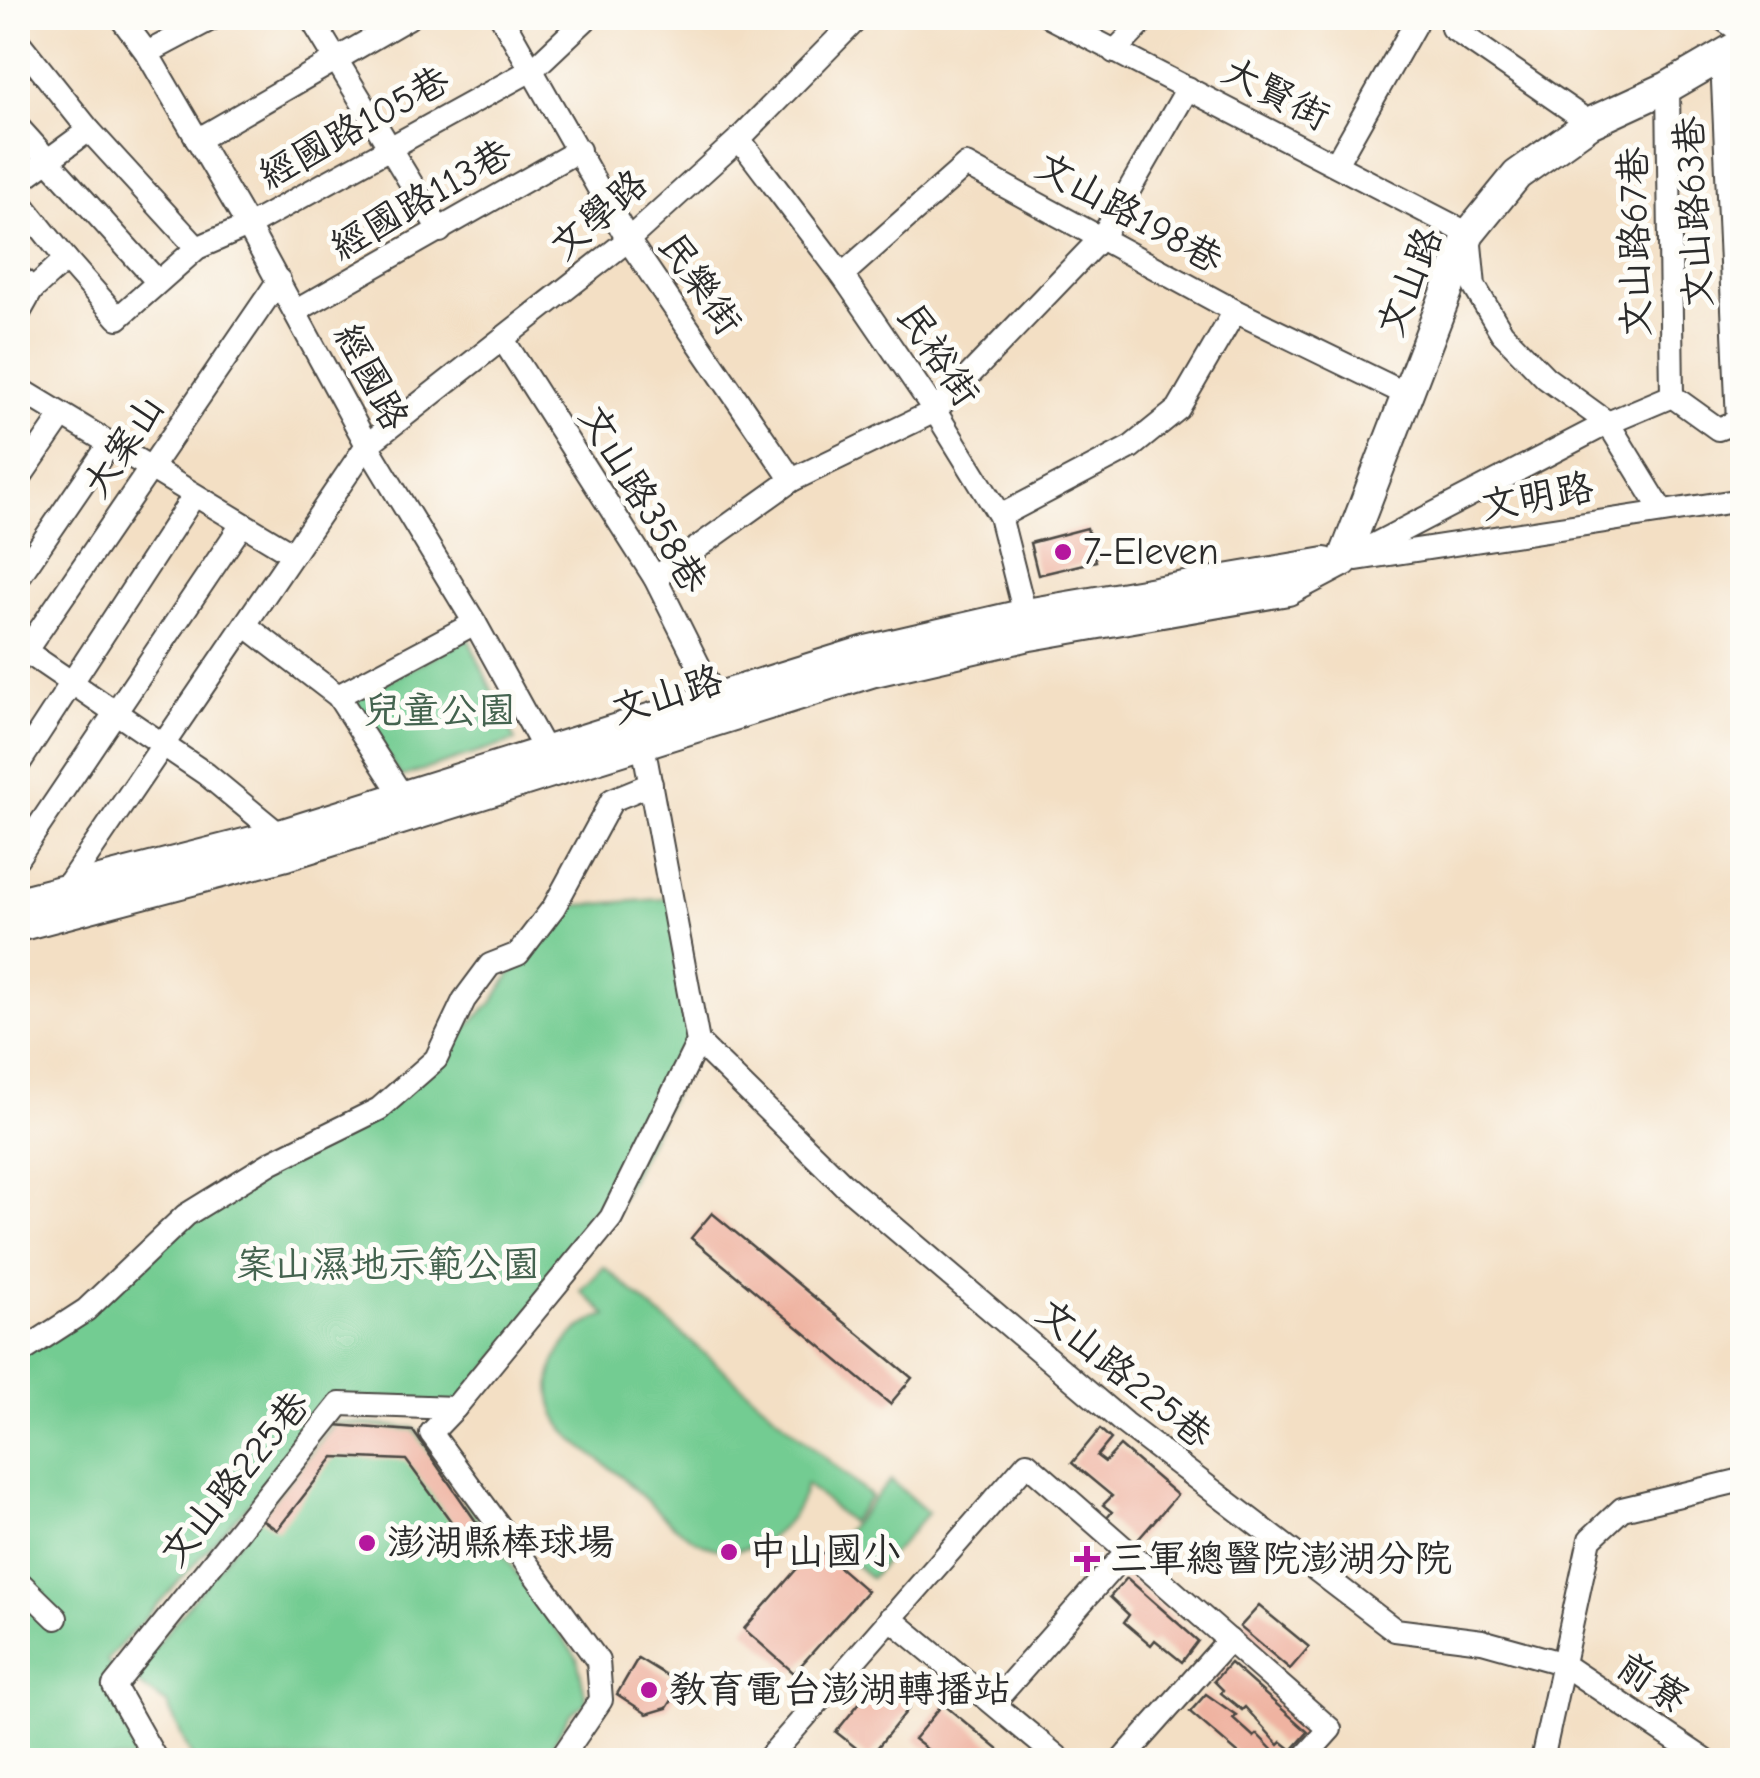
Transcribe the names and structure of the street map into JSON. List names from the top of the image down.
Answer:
{
  "streets": {
    "main road": ["文山路"],
    "street": [
      "大賢街",
      "經國路105巷",
      "經國路113巷",
      "文山路63巷",
      "文山路198巷",
      "文學路",
      "文山路67巷",
      "民樂街",
      "民裕街",
      "經國路",
      "大案山",
      "文明路",
      "文山路358巷",
      "文山路225巷",
      "前寮"
    ]
  },
  "crossings": [
    ["大賢街", "文山路"],
    ["經國路105巷", "民樂街"],
    ["經國路105巷", "經國路"],
    ["經國路113巷", "民樂街"],
    ["經國路113巷", "經國路"],
    ["文山路63巷", "文山路"],
    ["文山路198巷", "文山路"],
    ["文山路198巷", "民裕街"],
    ["文學路", "民樂街"],
    ["文學路", "民裕街"],
    ["文學路", "經國路"],
    ["文學路", "文山路358巷"],
    ["文山路67巷", "文山路"],
    ["文山路", "民裕街"],
    ["文山路", "經國路"],
    ["文山路", "大案山"],
    ["文山路", "文明路"],
    ["文山路", "文山路358巷"],
    ["經國路", "大案山"],
    ["文山路225巷", "前寮"]
  ],
  "parks": ["兒童公園", "案山濕地示範公園"],
  "places": {
    "other": [
      "7-Eleven",
      "澎湖縣棒球場",
      "中山國小",
      "教育電台澎湖轉播站"
    ],
    "health": ["三軍總醫院澎湖分院"]
  }
}
